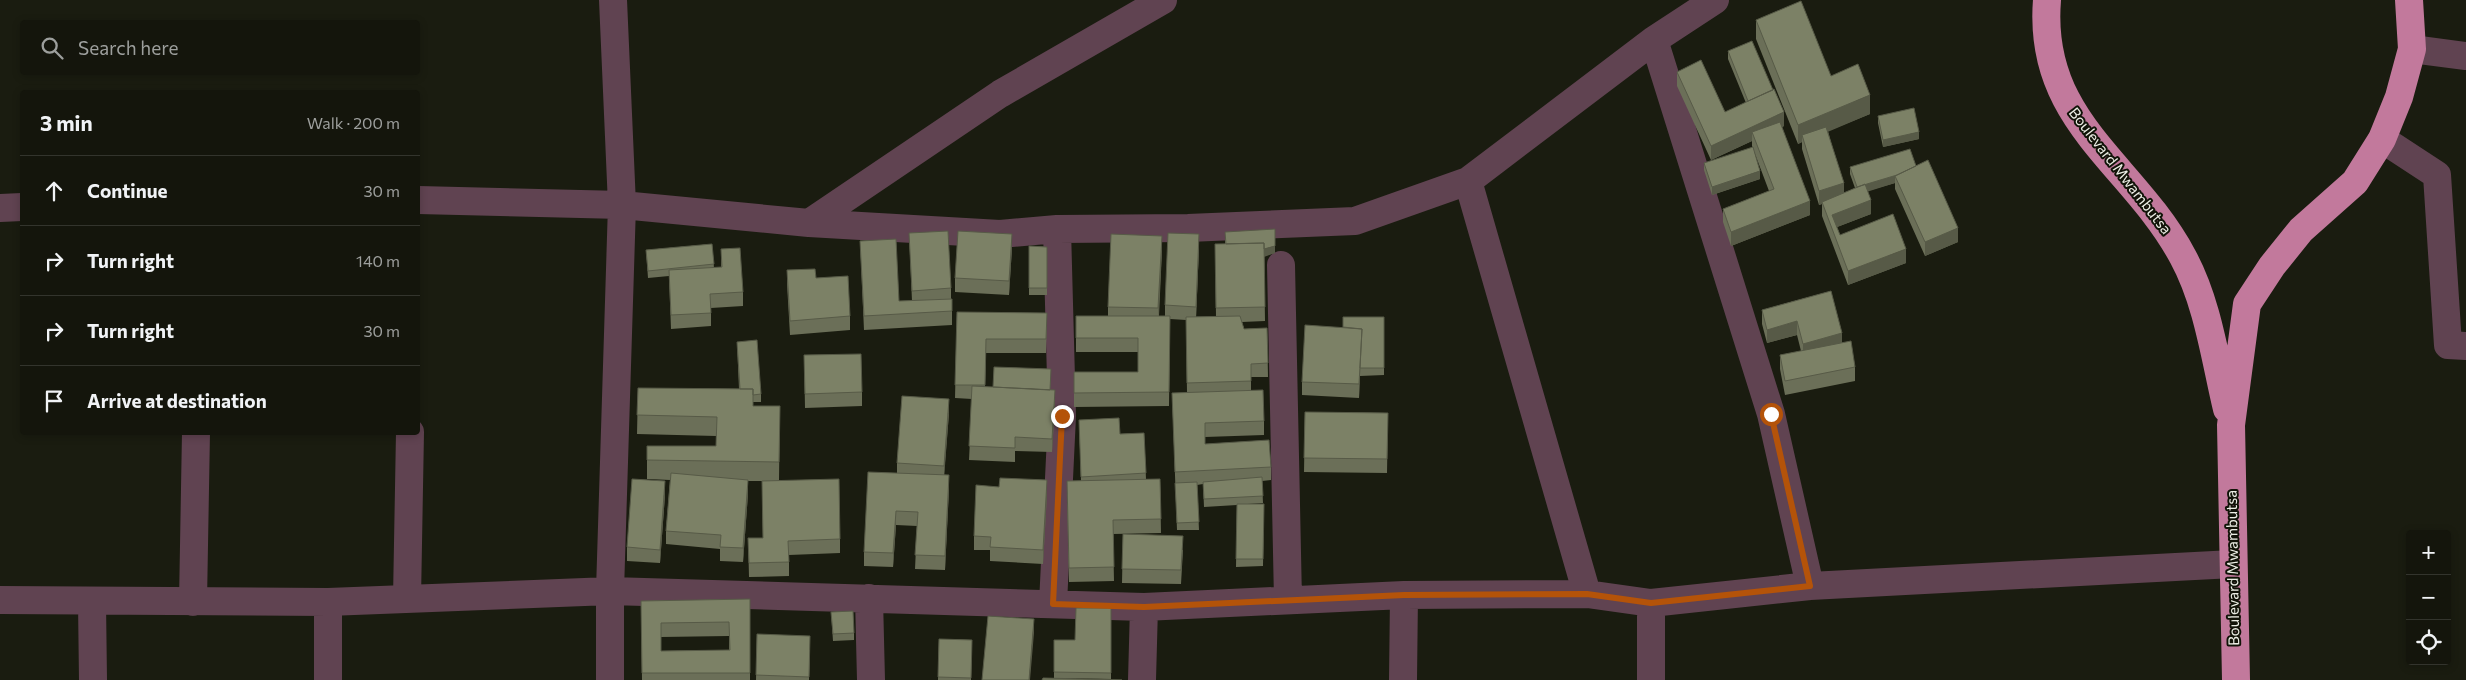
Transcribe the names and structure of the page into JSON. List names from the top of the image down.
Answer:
{
  "streets": {
    "highway": ["Boulevard Mwambutsa"]
  },
  "page": {
    "search": "Search here",
    "heading": ["3 min", "Walk · 200 m"],
    "list": [
      ["Continue", "30 m"],
      ["Turn right", "140 m"],
      ["Turn right", "30 m"],
      "Arrive at destination"
    ],
    "map_buttons": ["+", "−"]
  }
}
